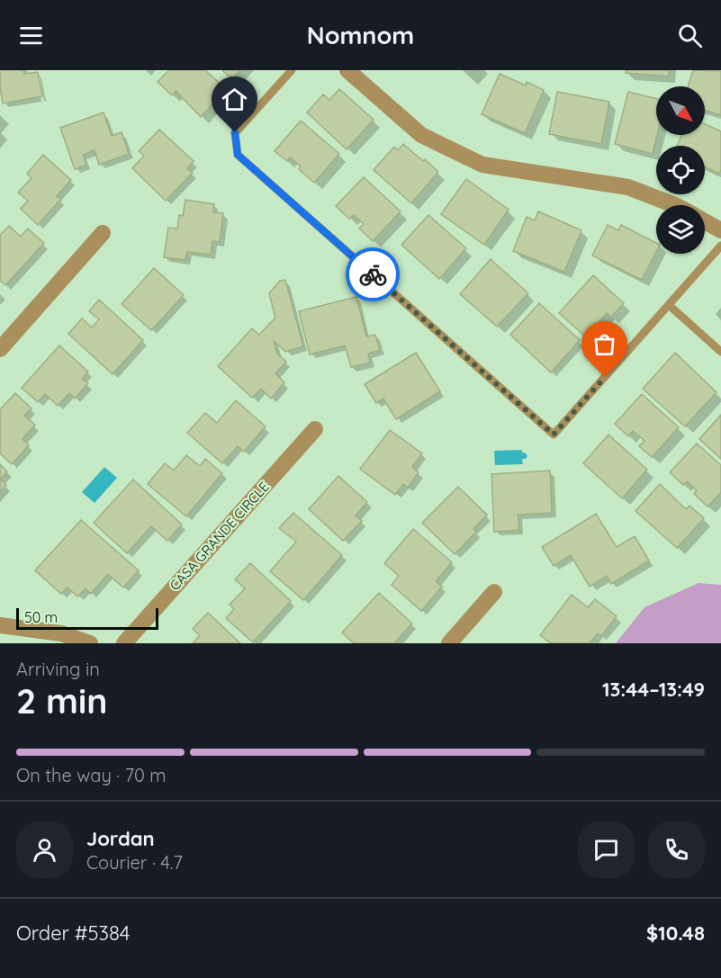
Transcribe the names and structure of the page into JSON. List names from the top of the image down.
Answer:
{
  "streets": {
    "street": ["CASA GRANDE CIRCLE"]
  },
  "scale_bar": "50 m",
  "north": "bottom right",
  "page": {
    "header": "Nomnom",
    "scale": "50 m",
    "heading": ["2 min", "Arriving in", "13:44–13:49"],
    "panel": [
      "Jordan",
      "Courier · 4.7",
      "Order #5384",
      "$10.48"
    ],
    "bar": "On the way · 70 m"
  }
}
